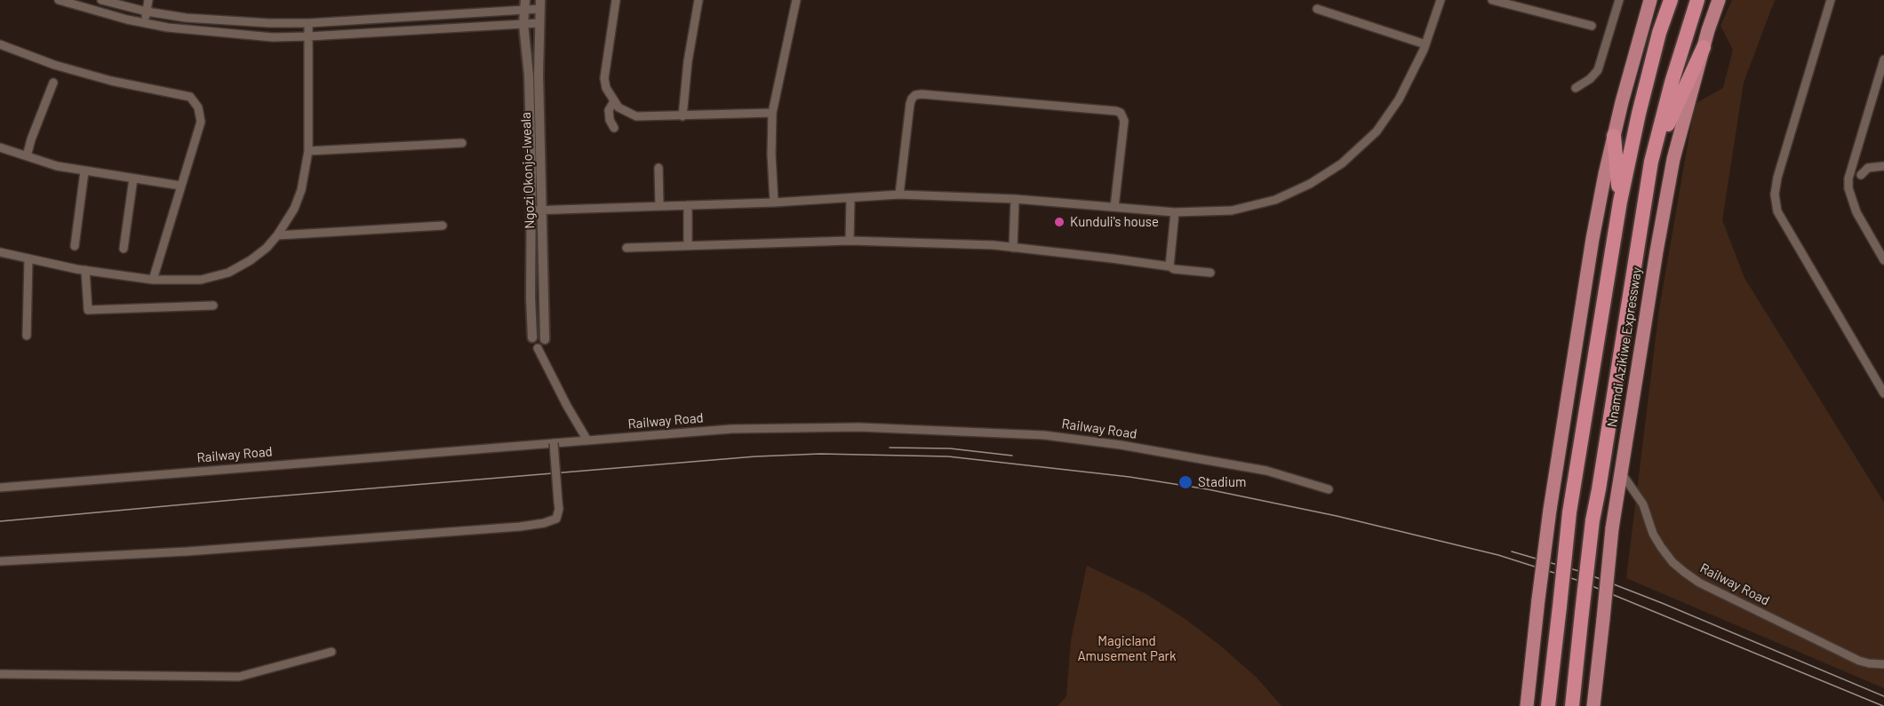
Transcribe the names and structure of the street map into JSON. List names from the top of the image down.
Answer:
{
  "streets": {
    "highway": ["Nnamdi Azikiwe Expressway"],
    "street": ["Ngozi Okonjo-Iweala", "Railway Road"]
  },
  "crossings": [
    ["Nnamdi Azikiwe Expressway", "Railway Road"]
  ],
  "parks": ["Magicland Amusement Park"],
  "places": ["Kunduli's house", "Stadium"]
}
